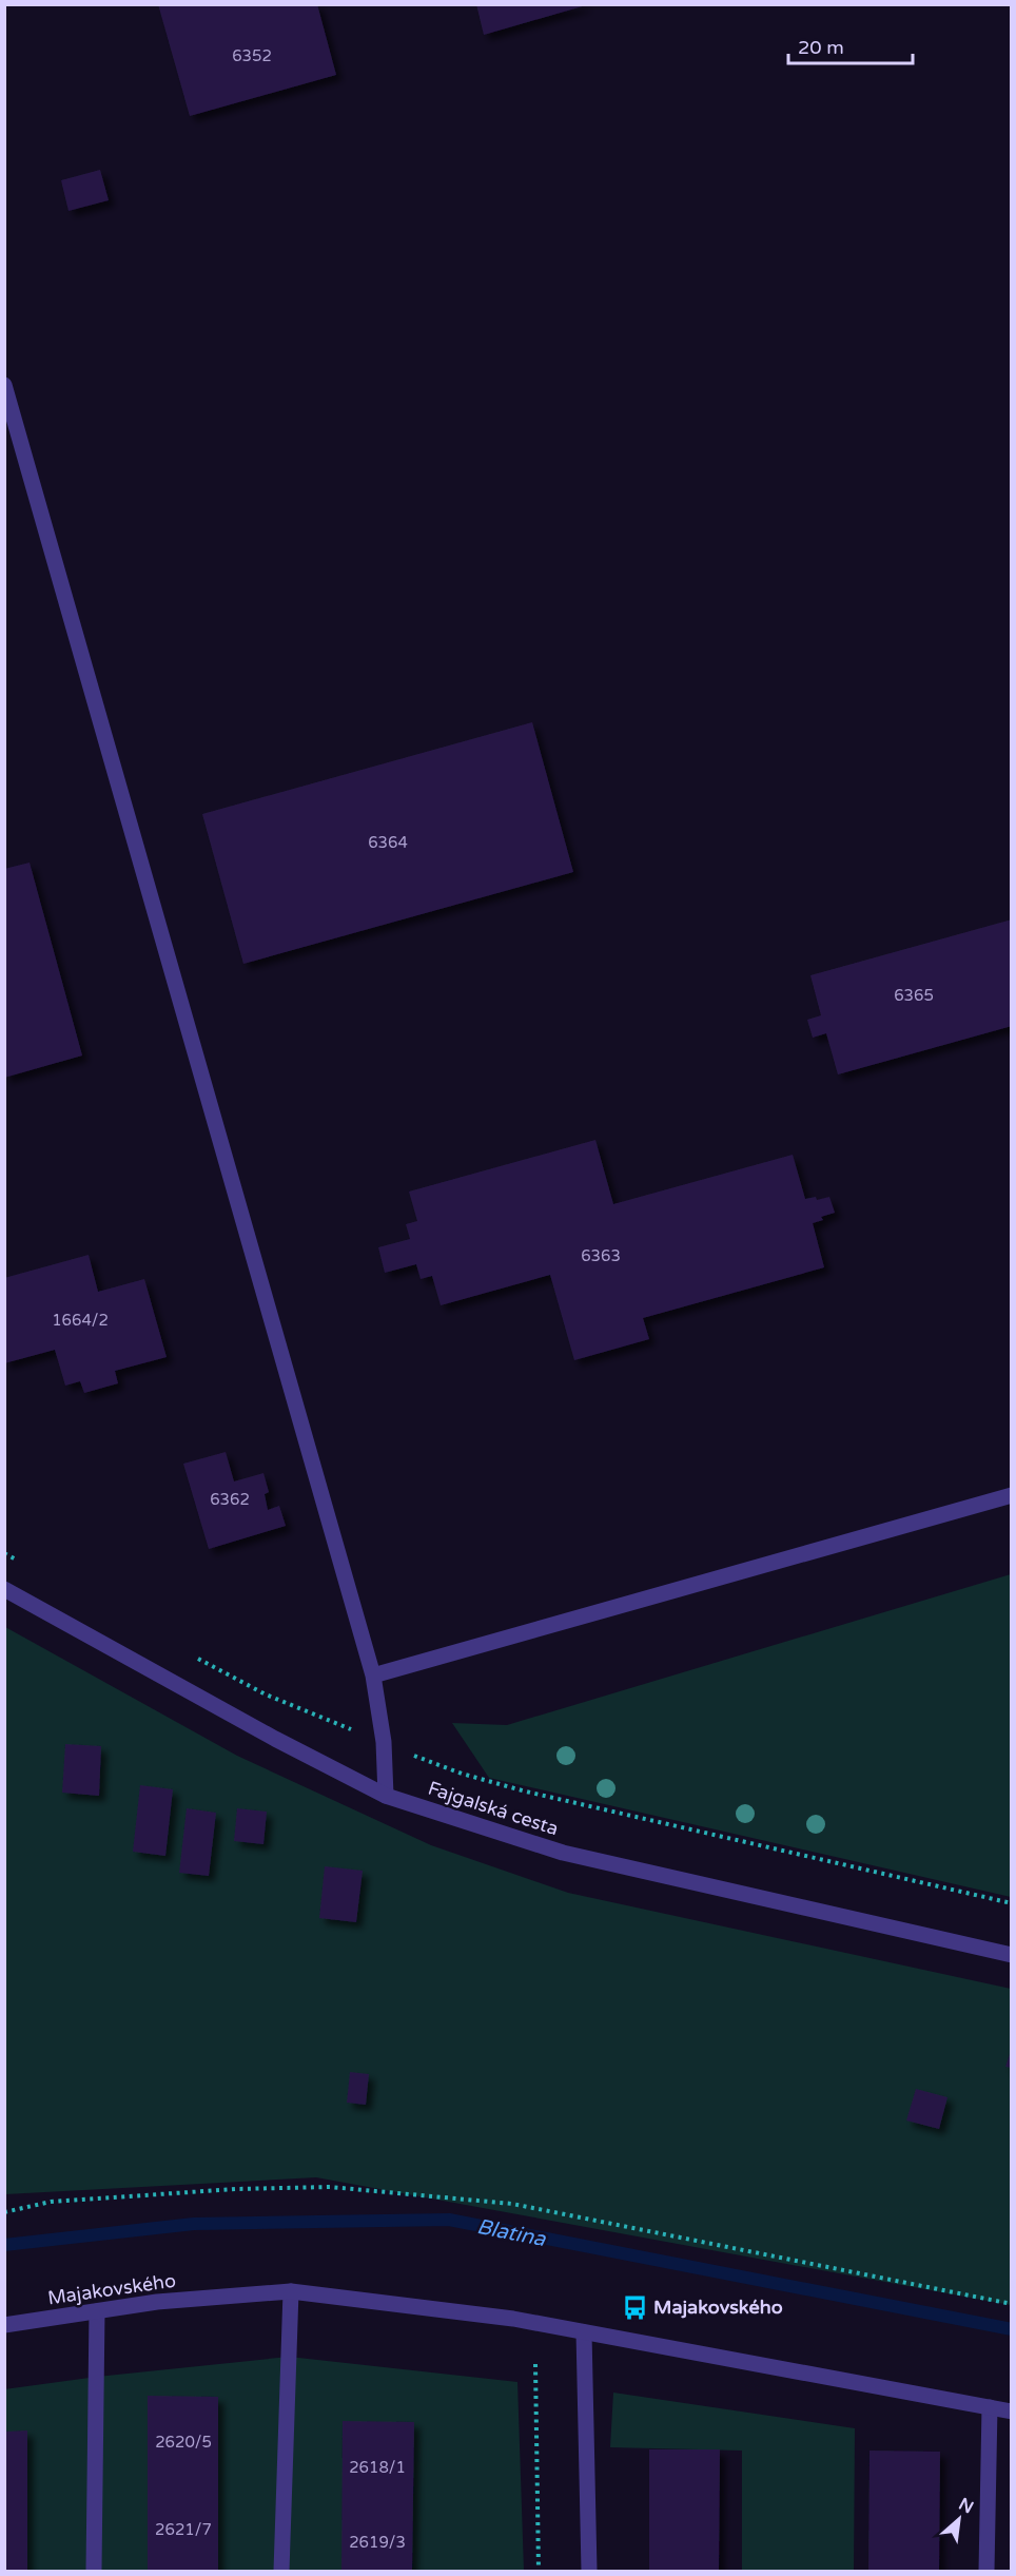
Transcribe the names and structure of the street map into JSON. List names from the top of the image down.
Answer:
{
  "streets": {
    "street": ["Fajgalská cesta", "Majakovského"]
  },
  "water": ["Blatina"],
  "places": {
    "bus stop": ["Majakovského"]
  },
  "house_numbers": [
    "6352",
    "6364",
    "6365",
    "6363",
    "1664/2",
    "6362",
    "2620/5",
    "2618/1",
    "2621/7",
    "2619/3"
  ],
  "scale_bar": "20 m",
  "north": "top right"
}
